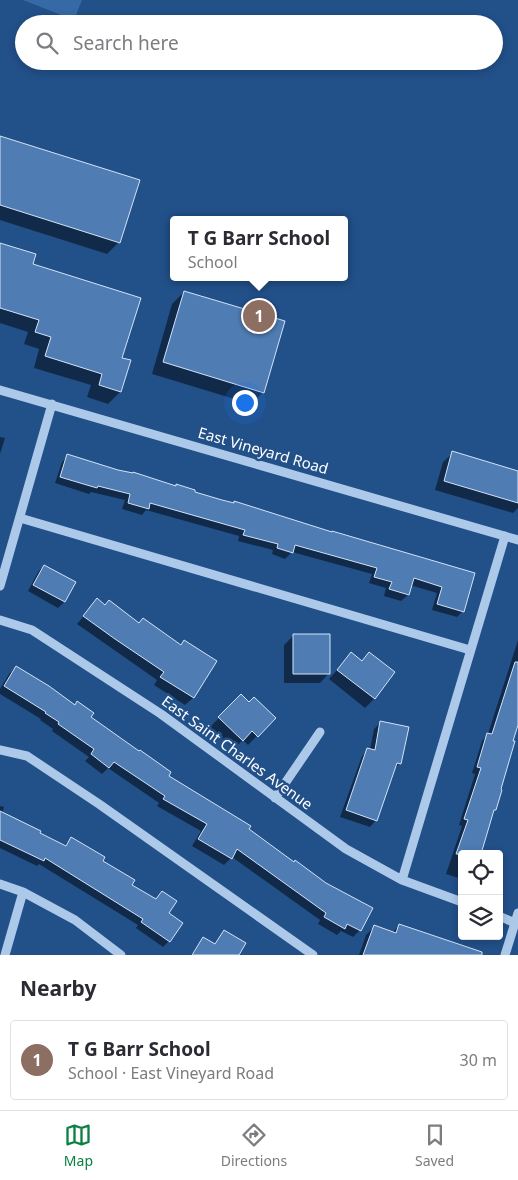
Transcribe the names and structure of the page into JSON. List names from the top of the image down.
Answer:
{
  "streets": {
    "street": ["East Vineyard Road", "East Saint Charles Avenue"]
  },
  "page": {
    "search": "Search here",
    "popup": ["T G Barr School", "School"],
    "pins": "1",
    "heading": "Nearby",
    "list": [
      {
        "mark": "1",
        "name": "T G Barr School",
        "note": "School · East Vineyard Road",
        "value": "30 m"
      }
    ],
    "nav": ["Map", "Directions", "Saved"]
  }
}
